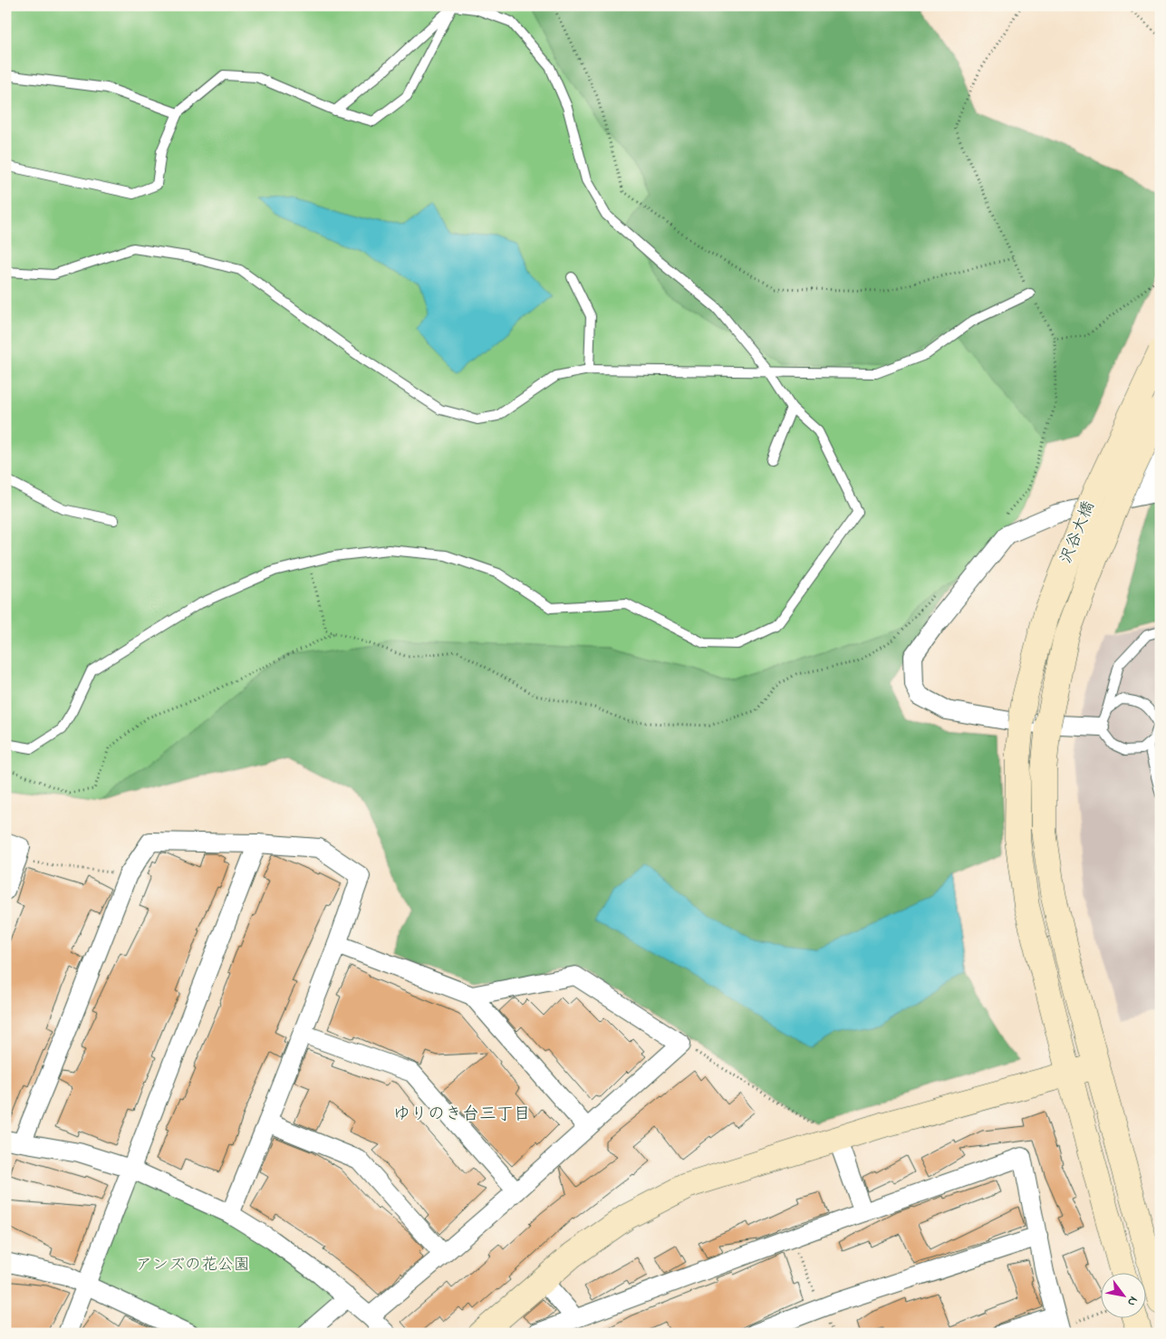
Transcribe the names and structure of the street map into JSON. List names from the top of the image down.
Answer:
{
  "streets": {
    "street": ["沢谷大橋"]
  },
  "districts": ["ゆりのき台三丁目"],
  "parks": ["アンズの花公園"],
  "north": "bottom right"
}
